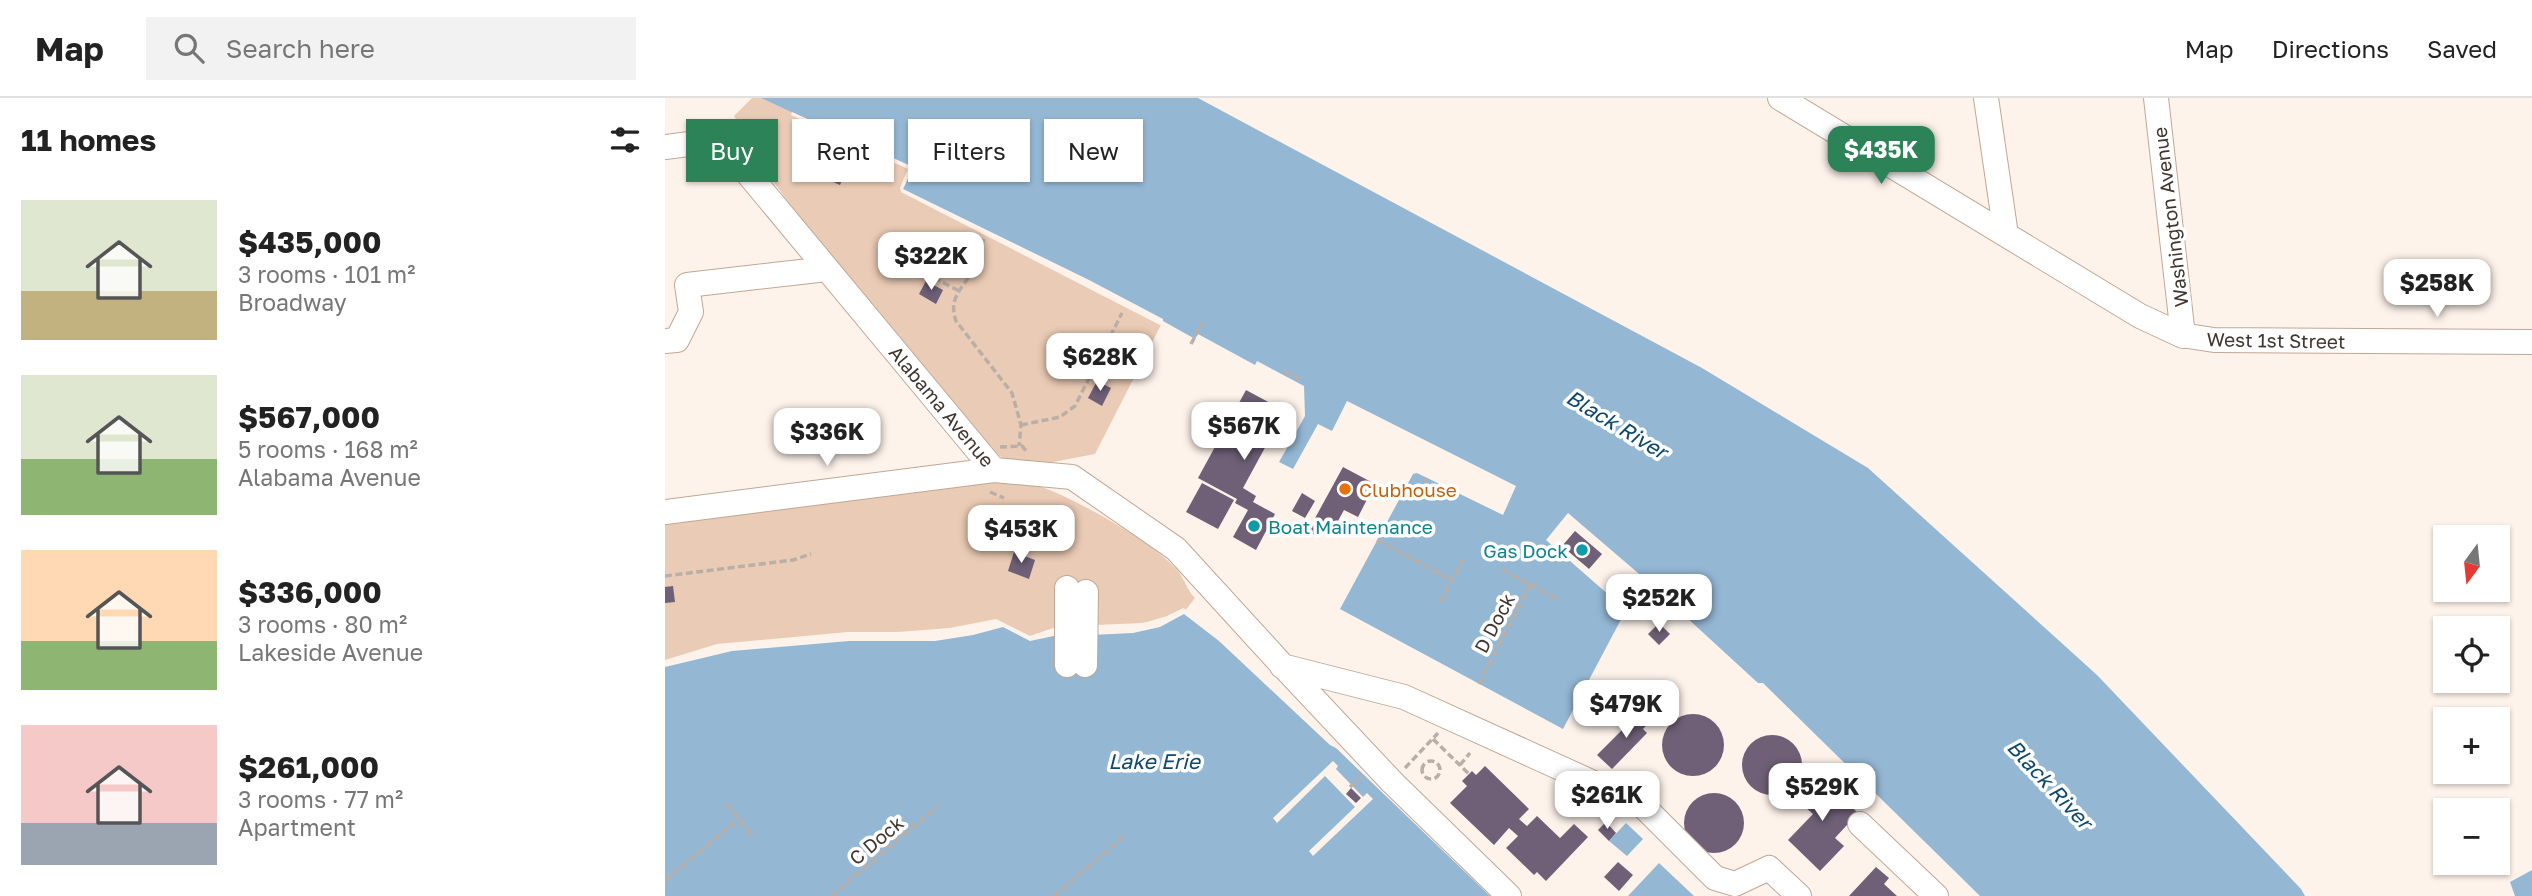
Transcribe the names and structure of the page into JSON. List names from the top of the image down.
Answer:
{
  "streets": {
    "street": ["Washington Avenue", "West 1st Street", "Alabama Avenue"],
    "path": ["D Dock", "C Dock"]
  },
  "crossings": [
    ["Washington Avenue", "West 1st Street"]
  ],
  "water": ["Black River", "Lake Erie"],
  "places": ["Clubhouse", "Boat Maintenance", "Gas Dock"],
  "north": "bottom",
  "page": {
    "header": "Map",
    "search": "Search here",
    "nav": ["Map", "Directions", "Saved"],
    "heading": "11 homes",
    "chip": [
      "Buy",
      "Rent",
      "Filters",
      "New"
    ],
    "price": [
      "$435K",
      "$322K",
      "$258K",
      "$628K",
      "$567K",
      "$336K",
      "$453K",
      "$252K",
      "$479K",
      "$529K",
      "$261K"
    ],
    "list": [
      {
        "name": "$435,000",
        "note": "3 rooms · 101 m² · Broadway"
      },
      {
        "name": "$567,000",
        "note": "5 rooms · 168 m² · Alabama Avenue"
      },
      {
        "name": "$336,000",
        "note": "3 rooms · 80 m² · Lakeside Avenue"
      },
      {
        "name": "$261,000",
        "note": "3 rooms · 77 m² · Apartment"
      }
    ],
    "map_buttons": ["+", "−"]
  }
}
